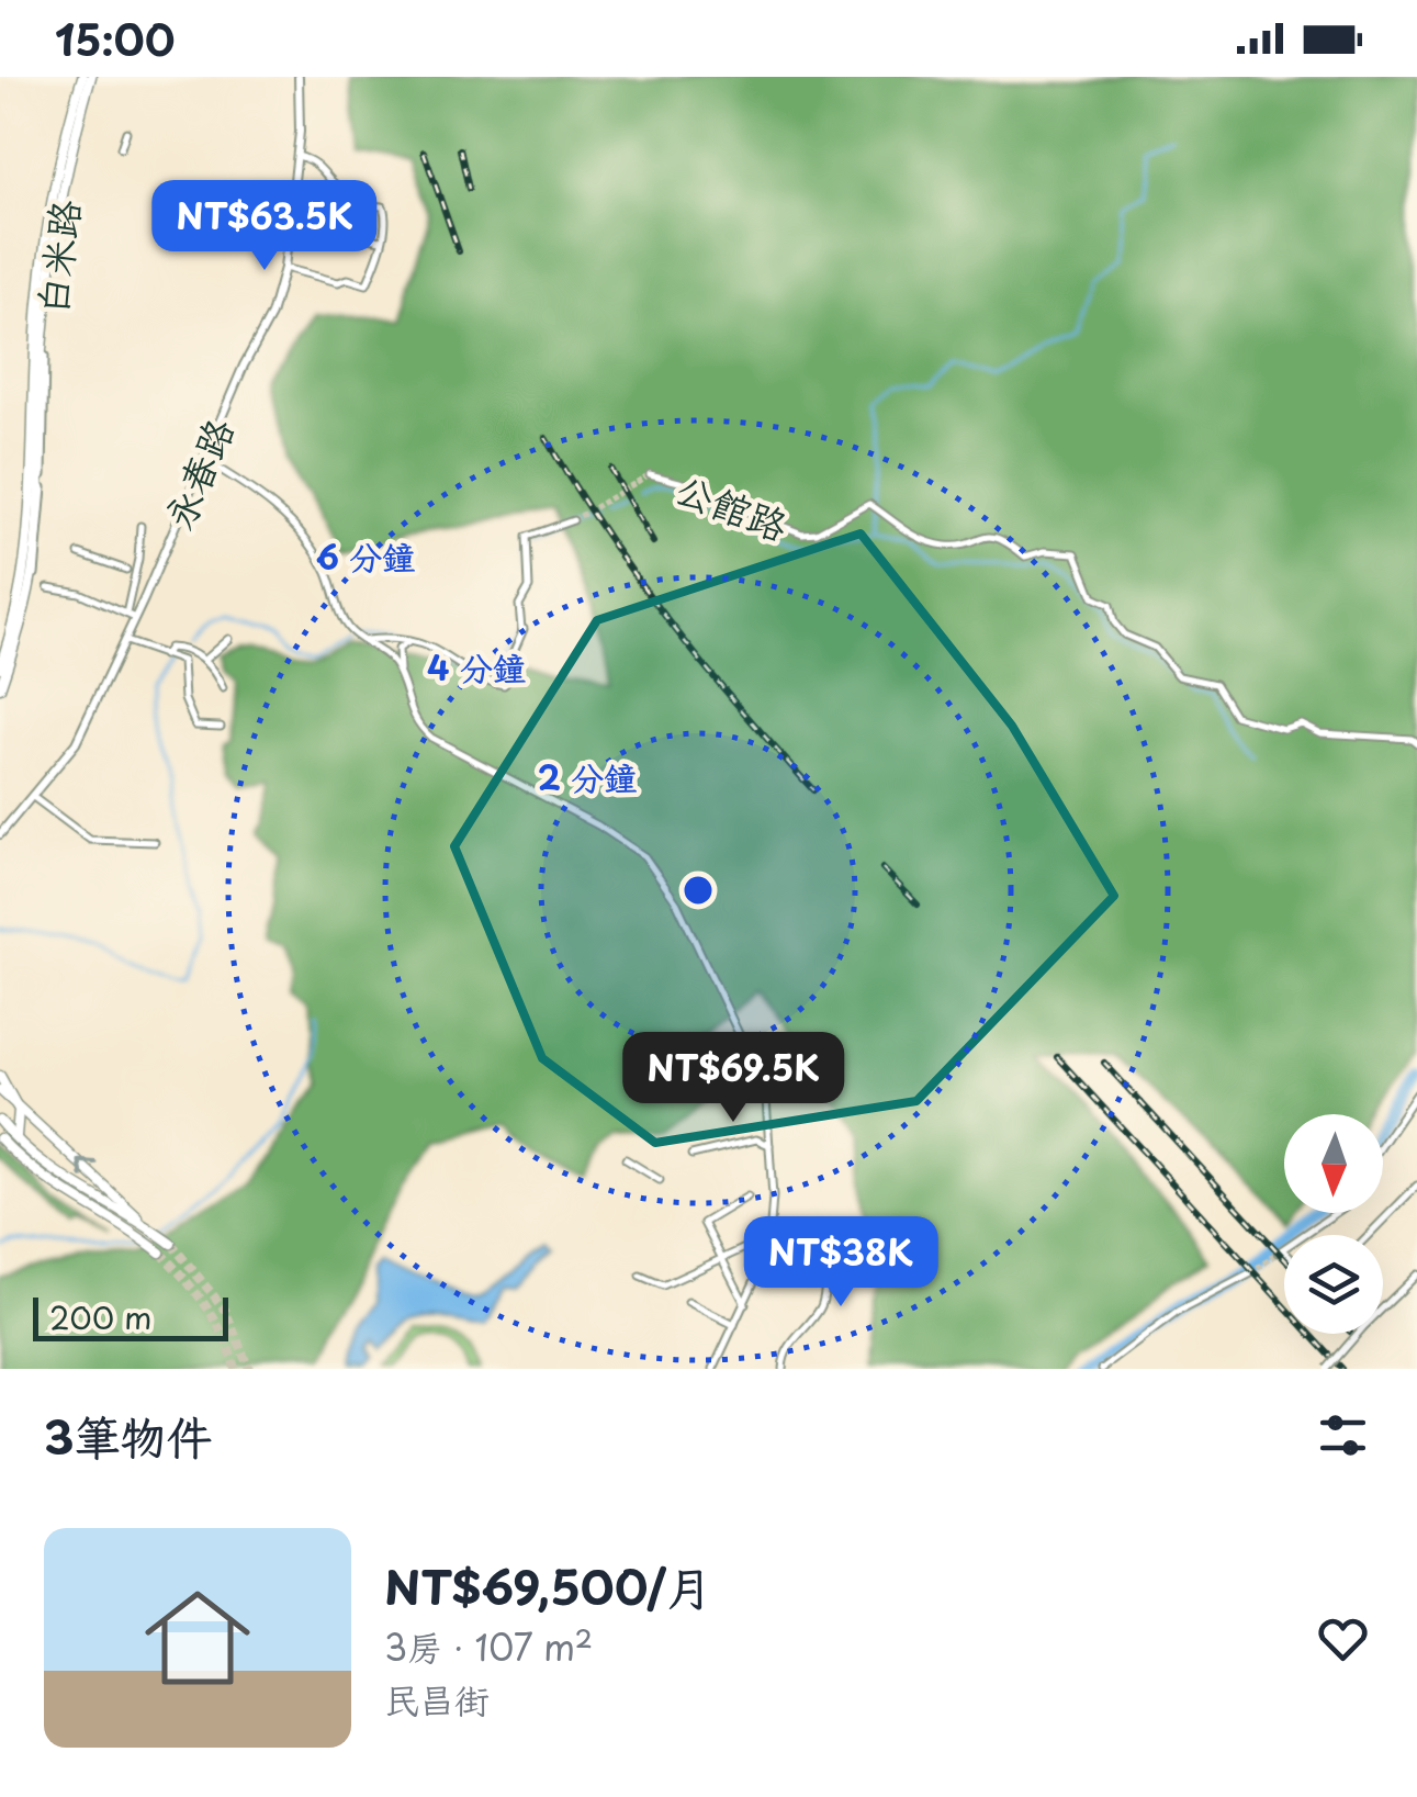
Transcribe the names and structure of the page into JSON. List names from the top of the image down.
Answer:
{
  "streets": {
    "street": ["白米路", "永春路", "公館路"]
  },
  "scale_bar": "200 m",
  "north": "bottom",
  "page": {
    "status": "15:00",
    "price": ["NT$63.5K", "NT$69.5K", "NT$38K"],
    "scale": "200 m",
    "heading": "3筆物件",
    "list": [
      {
        "name": "NT$69,500/月",
        "note": "3房 · 107 m² · 民昌街"
      }
    ]
  },
  "rings": ["6 分鐘", "4 分鐘", "2 分鐘"]
}
